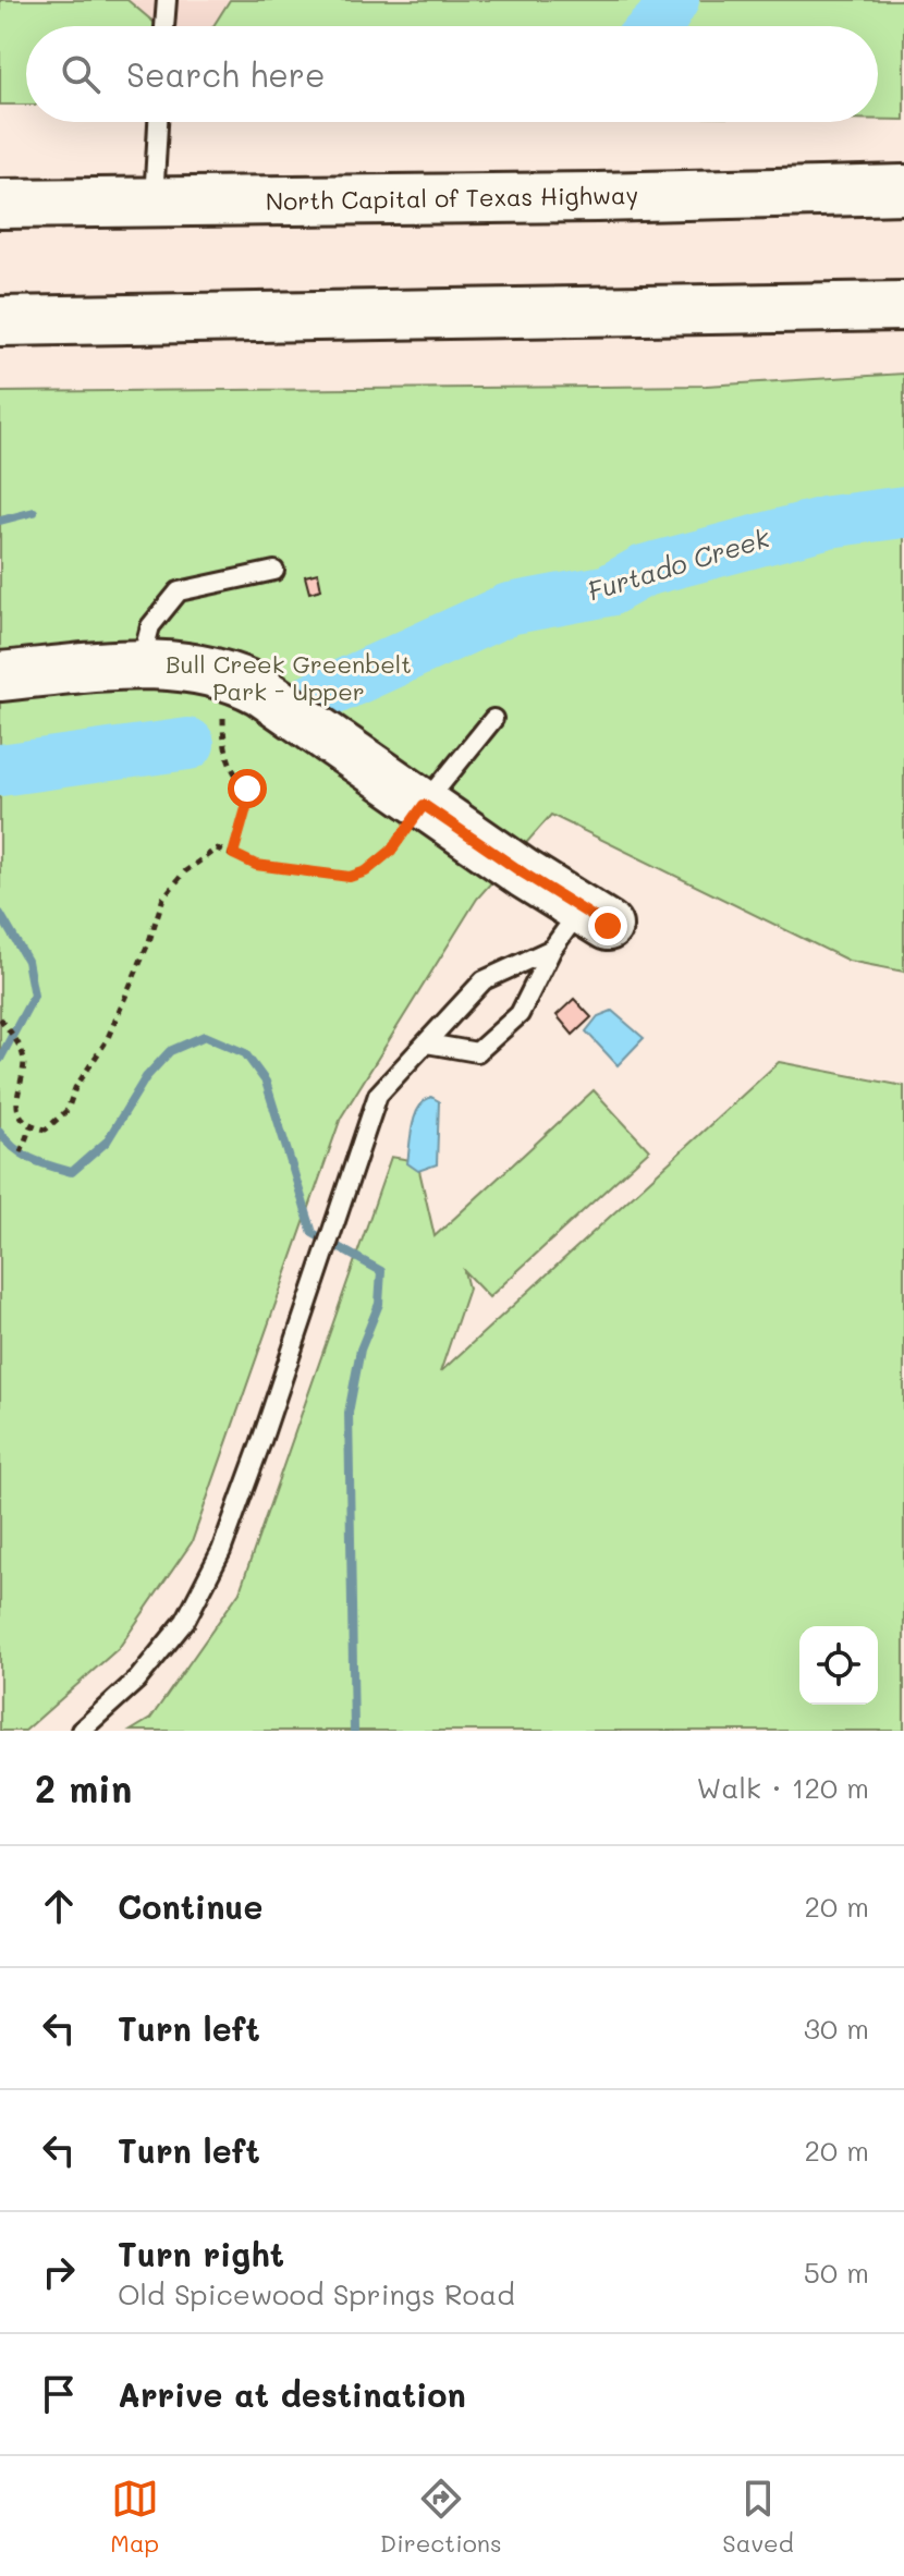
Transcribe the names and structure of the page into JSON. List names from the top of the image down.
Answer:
{
  "streets": {
    "main road": ["North Capital of Texas Highway"]
  },
  "water": ["Furtado Creek"],
  "parks": ["Bull Creek Greenbelt Park - Upper"],
  "page": {
    "search": "Search here",
    "heading": ["2 min", "Walk · 120 m"],
    "list": [
      ["Continue", "20 m"],
      ["Turn left", "30 m"],
      ["Turn left", "20 m"],
      ["Turn right", "Old Spicewood Springs Road", "50 m"],
      "Arrive at destination"
    ],
    "nav": ["Map", "Directions", "Saved"]
  }
}
